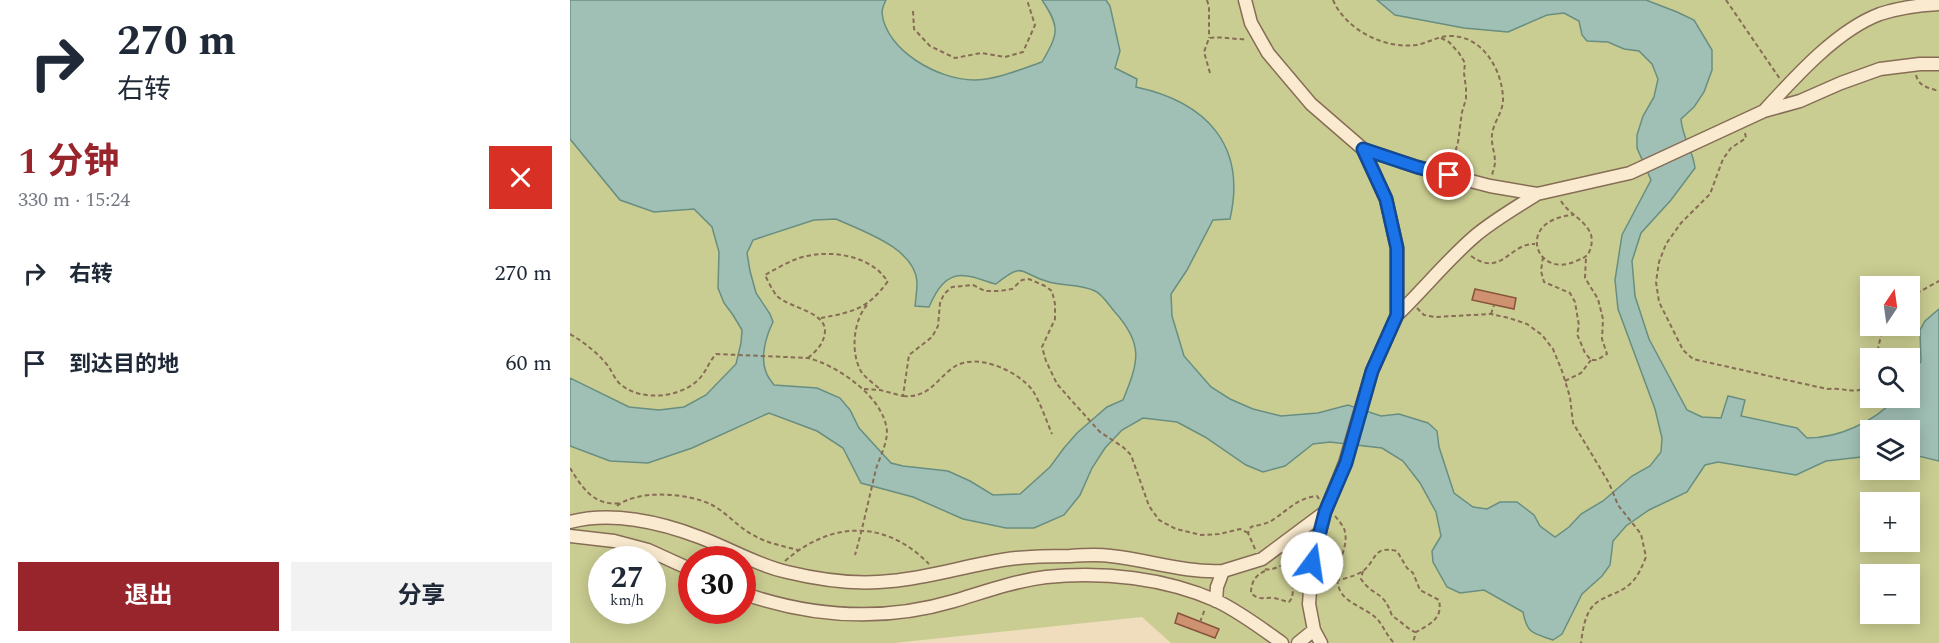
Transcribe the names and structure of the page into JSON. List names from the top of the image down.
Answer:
{
  "north": "top",
  "page": {
    "turn": ["270 m", "右转"],
    "heading": ["1 分钟", "330 m · 15:24"],
    "list": [
      {
        "name": "右转",
        "value": "270 m"
      },
      {
        "name": "到达目的地",
        "value": "60 m"
      }
    ],
    "map_buttons": ["+", "−"],
    "speed": "27 km/h",
    "limit": "30",
    "buttons": ["退出", "分享"]
  }
}
